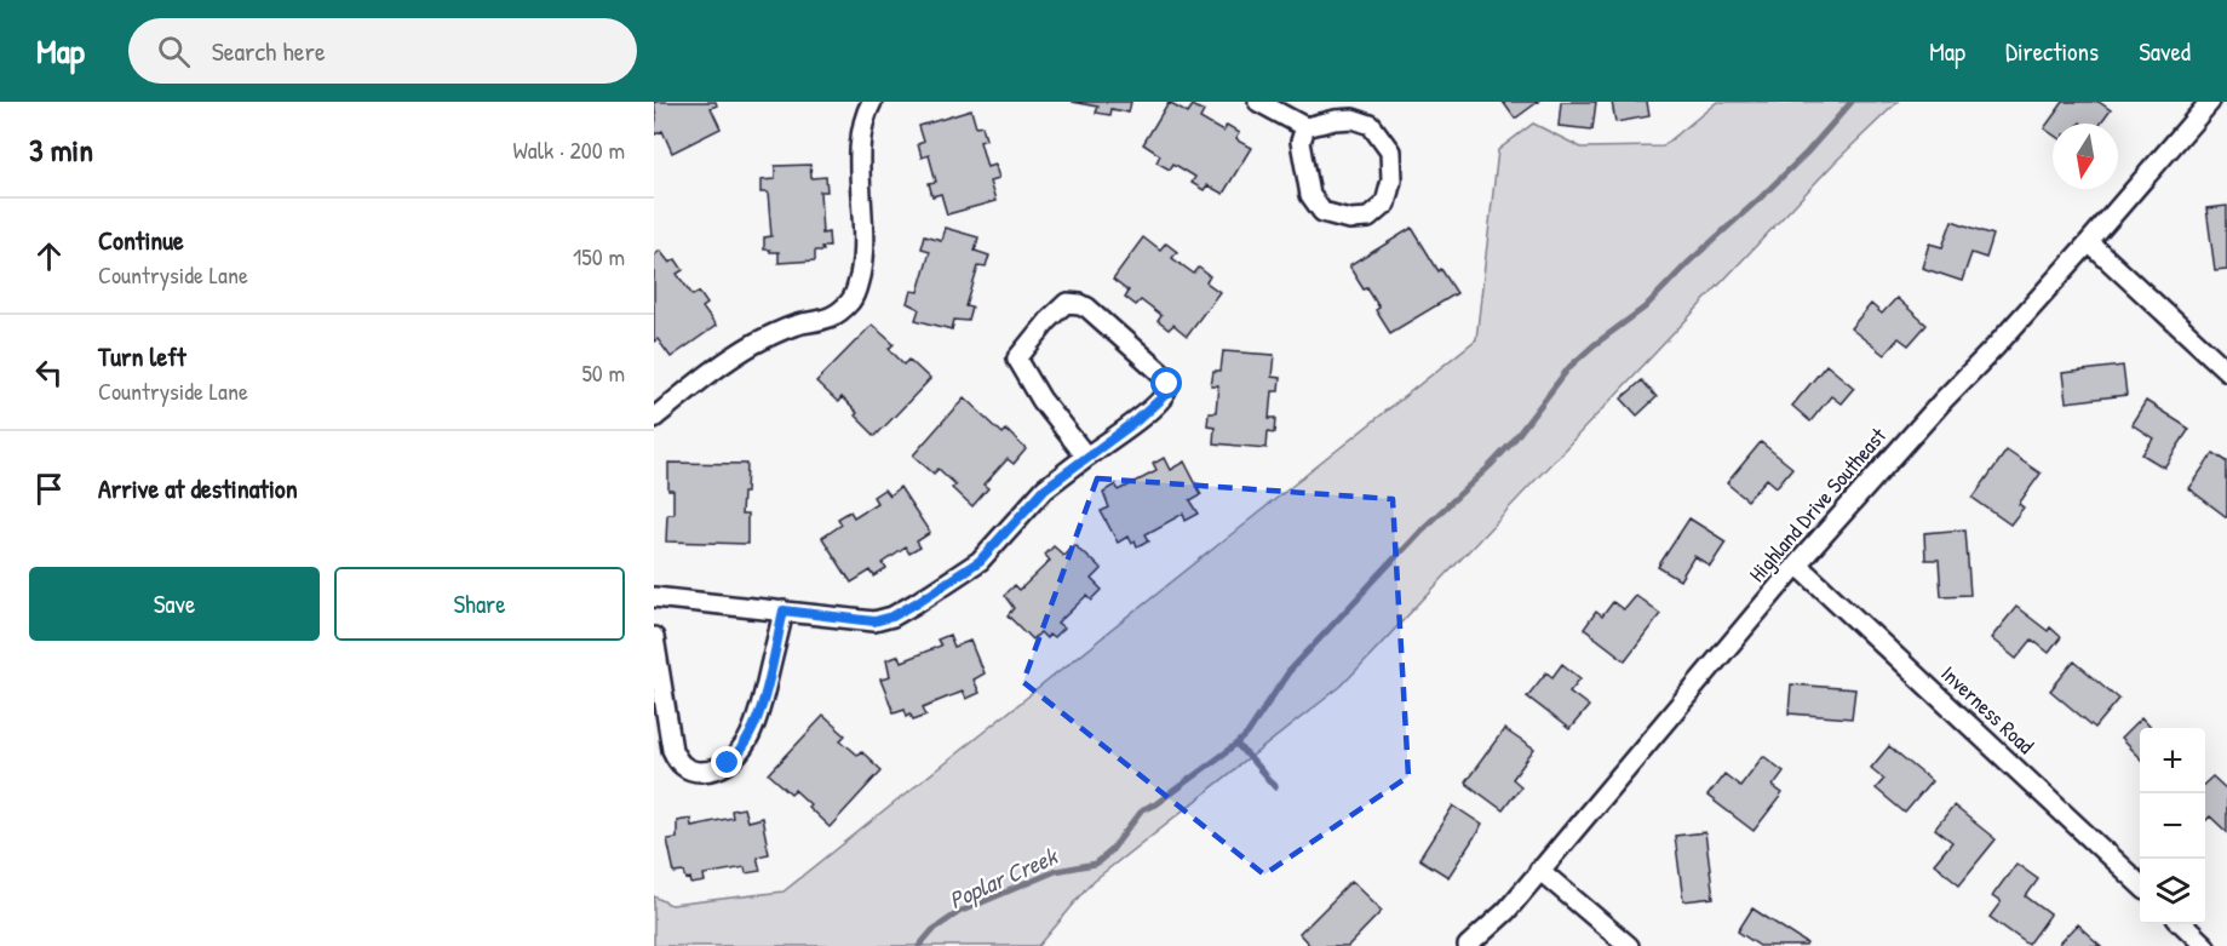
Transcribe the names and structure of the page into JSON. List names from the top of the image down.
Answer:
{
  "streets": {
    "street": ["Highland Drive Southeast", "Inverness Road"]
  },
  "crossings": [
    ["Highland Drive Southeast", "Inverness Road"]
  ],
  "water": ["Poplar Creek"],
  "north": "bottom",
  "page": {
    "header": "Map",
    "search": "Search here",
    "nav": ["Map", "Directions", "Saved"],
    "heading": ["3 min", "Walk · 200 m"],
    "list": [
      ["Continue", "Countryside Lane", "150 m"],
      ["Turn left", "Countryside Lane", "50 m"],
      "Arrive at destination"
    ],
    "buttons": ["Save", "Share"],
    "map_buttons": ["+", "−"]
  }
}
